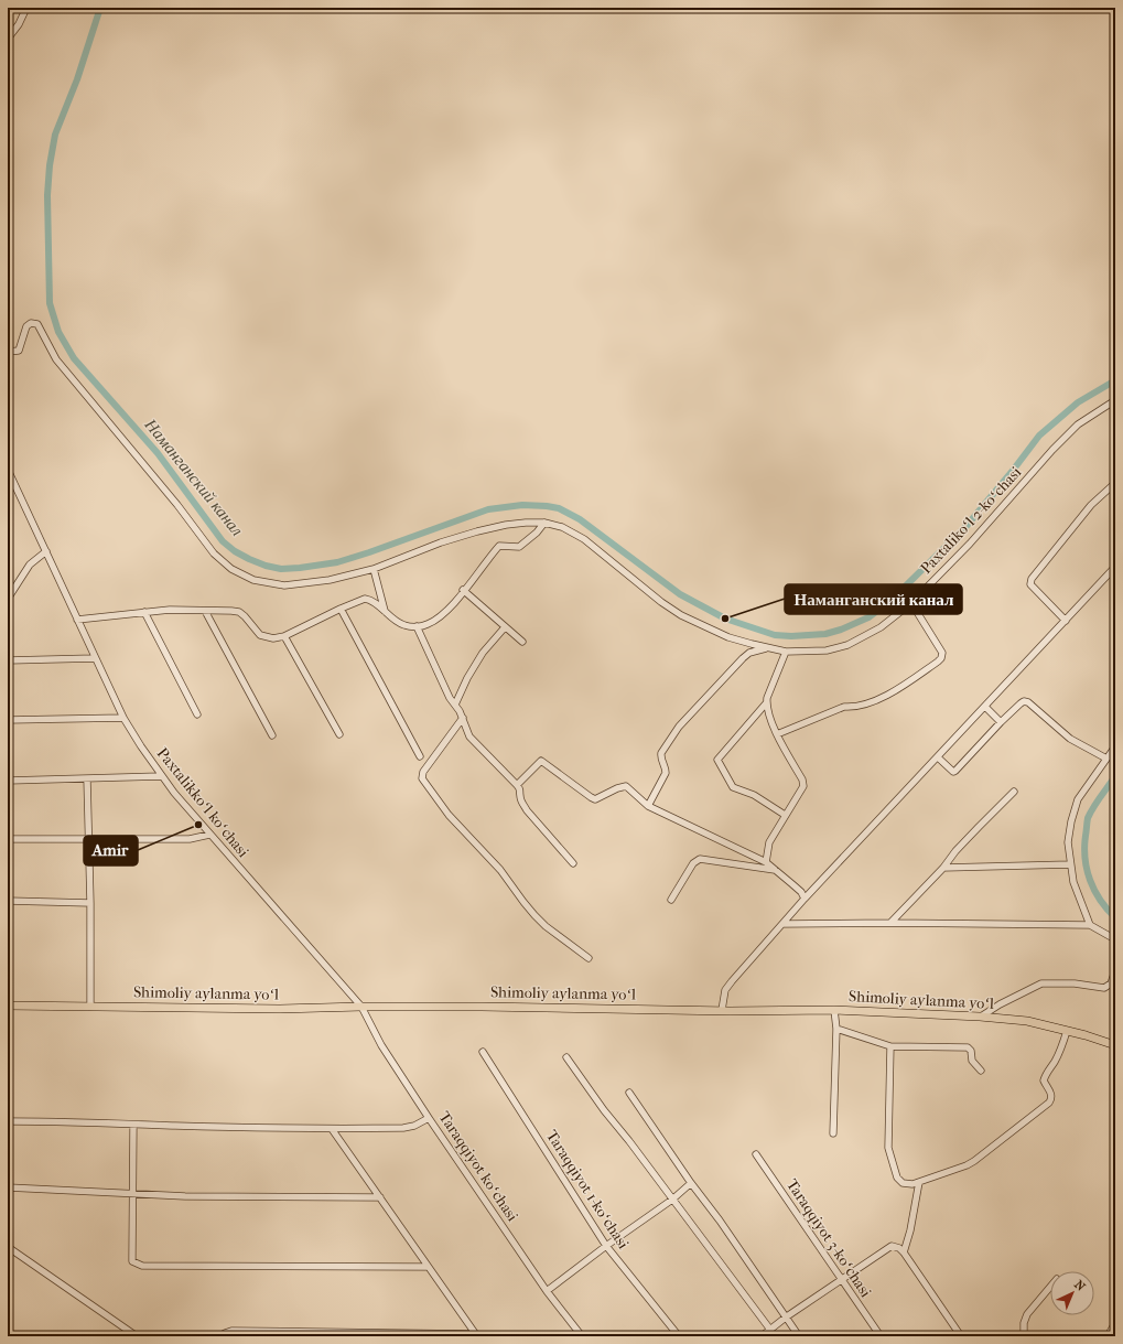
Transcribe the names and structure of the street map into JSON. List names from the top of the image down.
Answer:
{
  "streets": {
    "main road": ["Shimoliy aylanma yoʻl"],
    "street": [
      "Paxtalikoʻl 2-koʻchasi",
      "Paxtalikkoʻl koʻchasi",
      "Taraqqiyot koʻchasi",
      "Taraqqiyot 1-koʻchasi",
      "Taraqqiyot 3-koʻchasi"
    ]
  },
  "crossings": [
    ["Paxtalikkoʻl koʻchasi", "Shimoliy aylanma yoʻl"],
    ["Paxtalikkoʻl koʻchasi", "Taraqqiyot koʻchasi"],
    ["Shimoliy aylanma yoʻl", "Taraqqiyot koʻchasi"]
  ],
  "water": ["Наманганский канал"],
  "places": ["Наманганский канал", "Amir"],
  "north": "top right"
}
